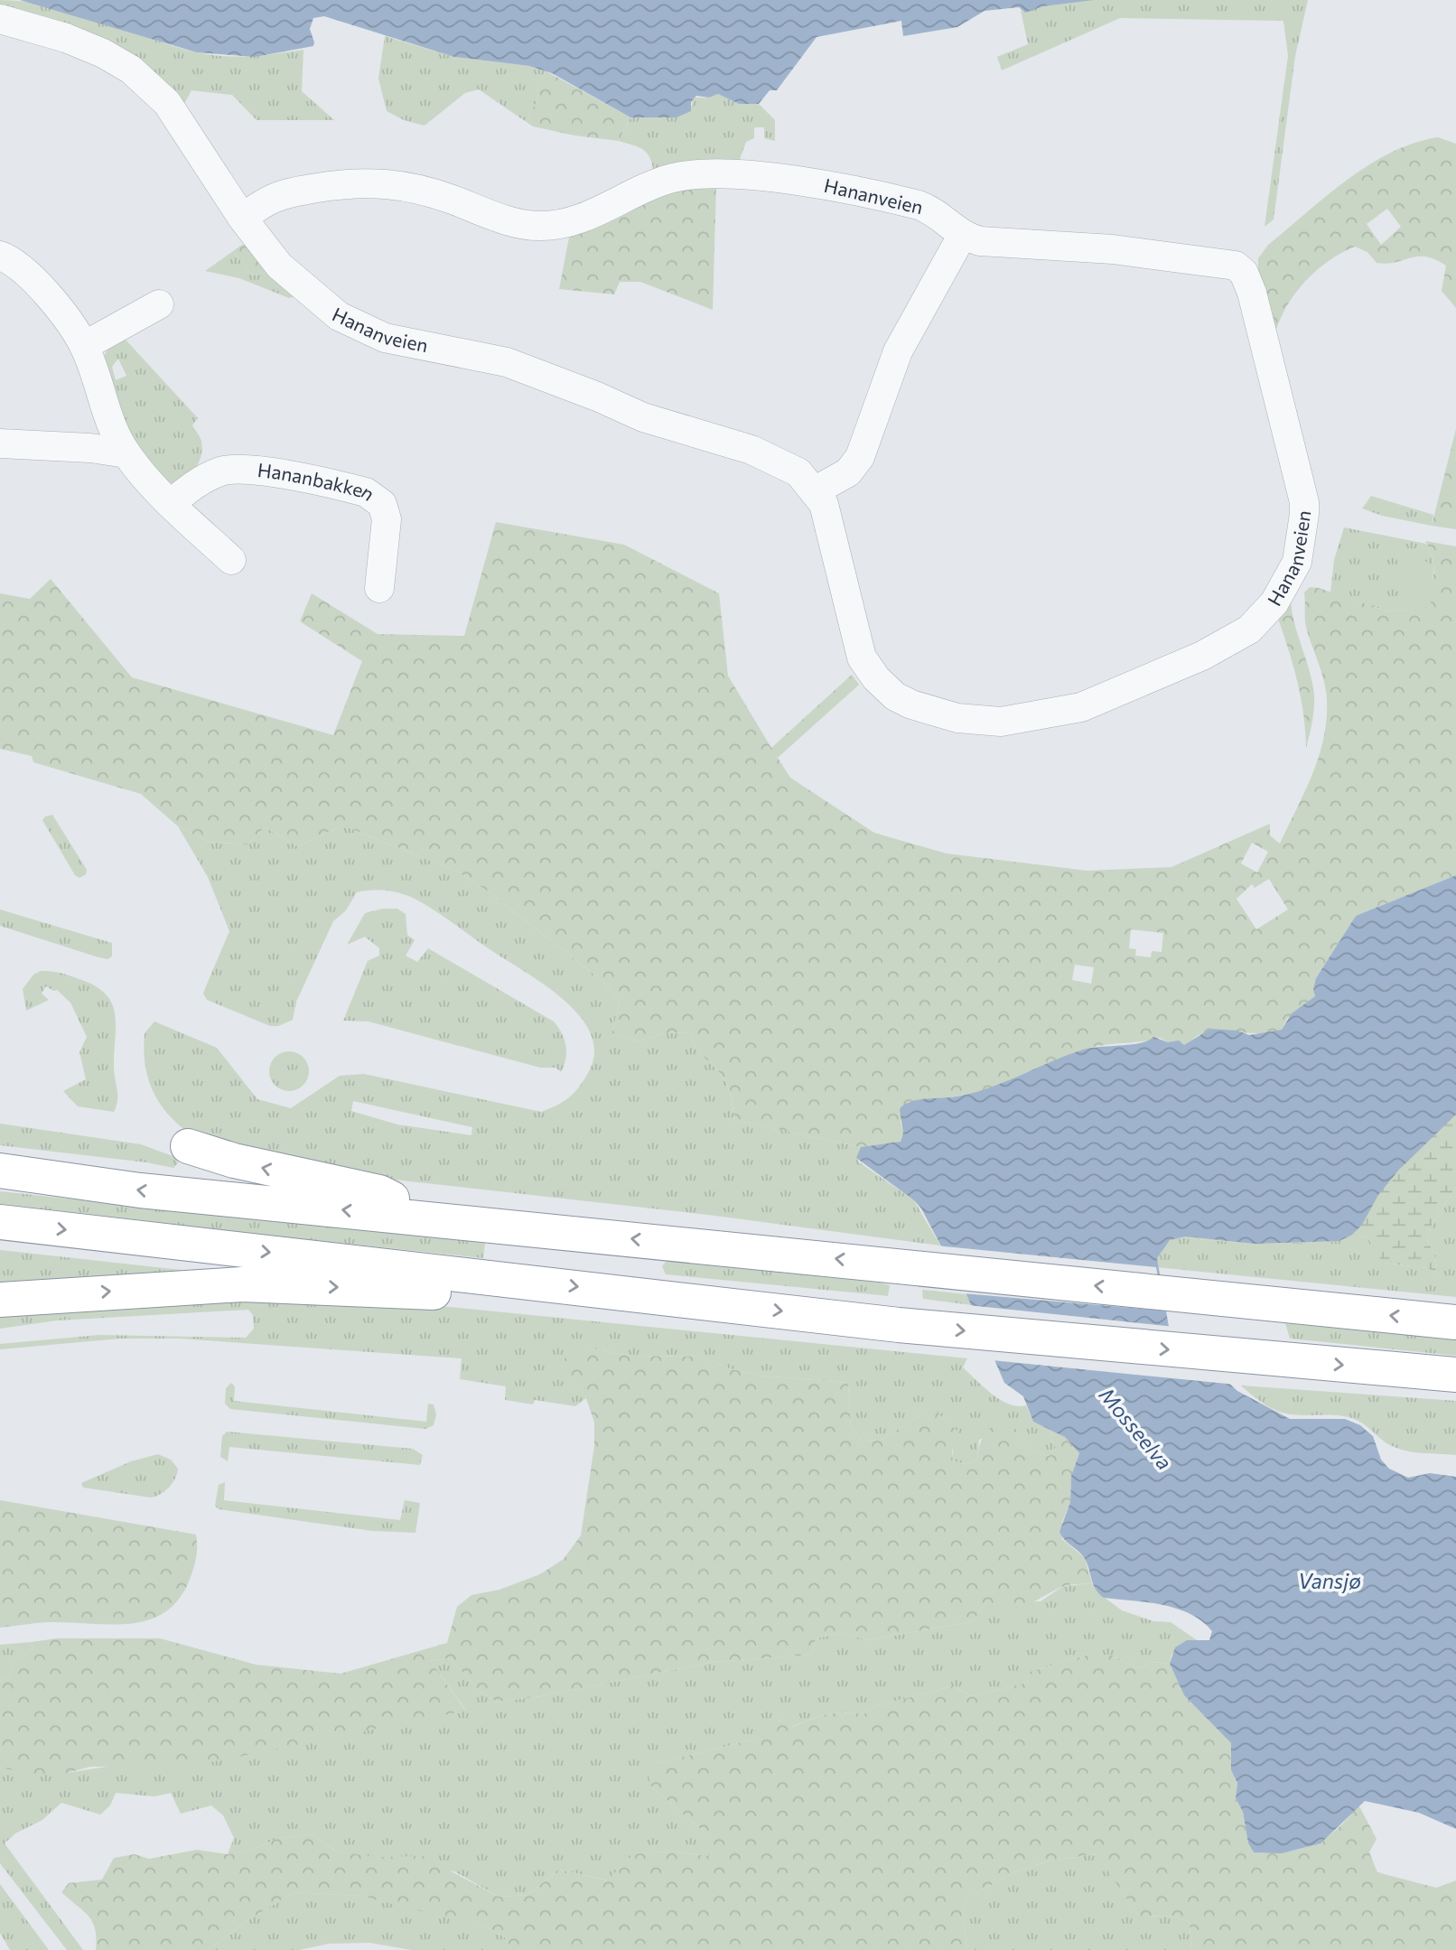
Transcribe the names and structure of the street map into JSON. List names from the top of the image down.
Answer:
{
  "streets": {
    "street": ["Hananveien", "Hananbakken"]
  },
  "water": ["Mosseelva", "Vansjø"]
}
